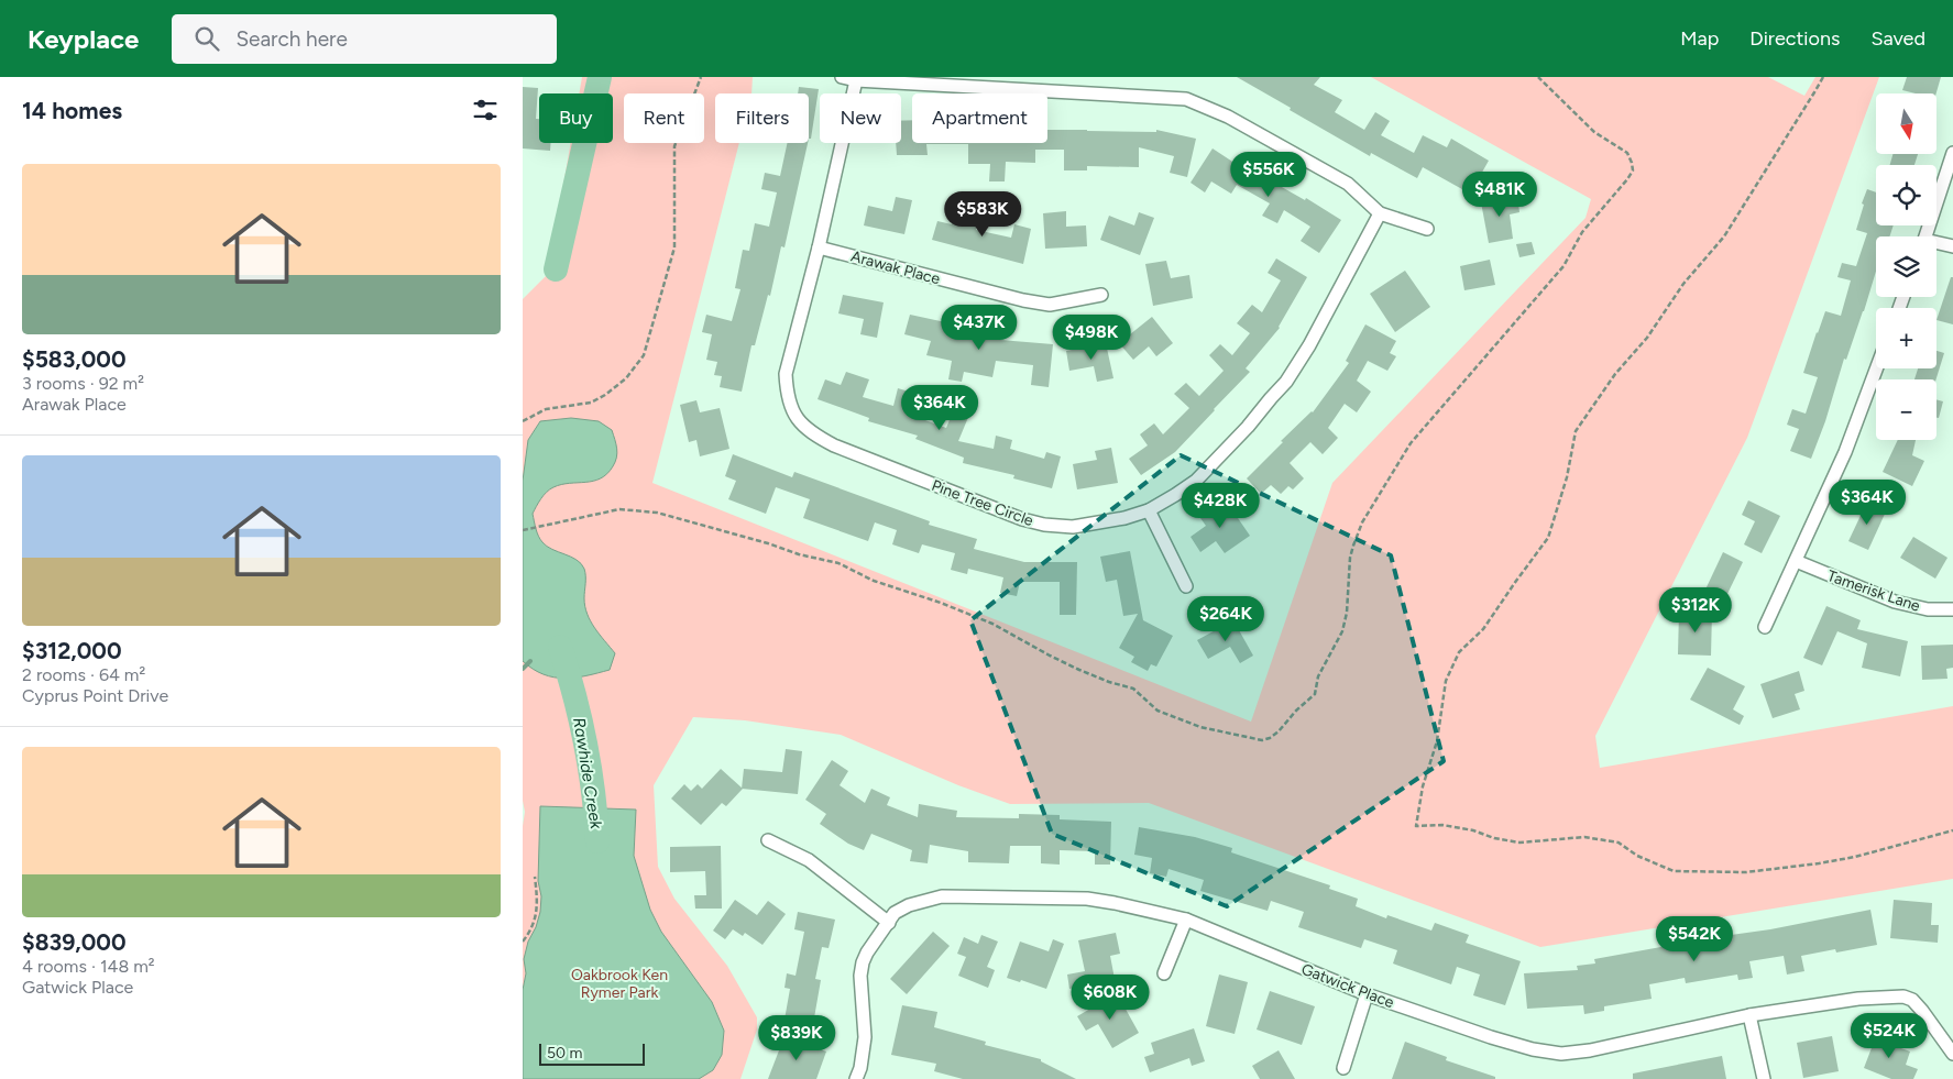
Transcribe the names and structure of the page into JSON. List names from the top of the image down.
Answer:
{
  "streets": {
    "street": [
      "Arawak Place",
      "Pine Tree Circle",
      "Tamerisk Lane",
      "Gatwick Place"
    ]
  },
  "crossings": [
    ["Arawak Place", "Pine Tree Circle"]
  ],
  "water": ["Rawhide Creek"],
  "parks": ["Oakbrook Ken Rymer Park"],
  "scale_bar": "50 m",
  "north": "bottom",
  "page": {
    "header": "Keyplace",
    "search": "Search here",
    "nav": ["Map", "Directions", "Saved"],
    "heading": "14 homes",
    "map_buttons": ["+", "−"],
    "chip": [
      "Buy",
      "Rent",
      "Filters",
      "New",
      "Apartment"
    ],
    "list": [
      {
        "name": "$583,000",
        "note": "3 rooms · 92 m² · Arawak Place"
      },
      {
        "name": "$312,000",
        "note": "2 rooms · 64 m² · Cyprus Point Drive"
      },
      {
        "name": "$839,000",
        "note": "4 rooms · 148 m² · Gatwick Place"
      }
    ],
    "price": [
      "$556K",
      "$481K",
      "$583K",
      "$437K",
      "$498K",
      "$364K",
      "$364K",
      "$428K",
      "$312K",
      "$264K",
      "$542K",
      "$608K",
      "$524K",
      "$839K"
    ],
    "scale": "50 m"
  }
}
